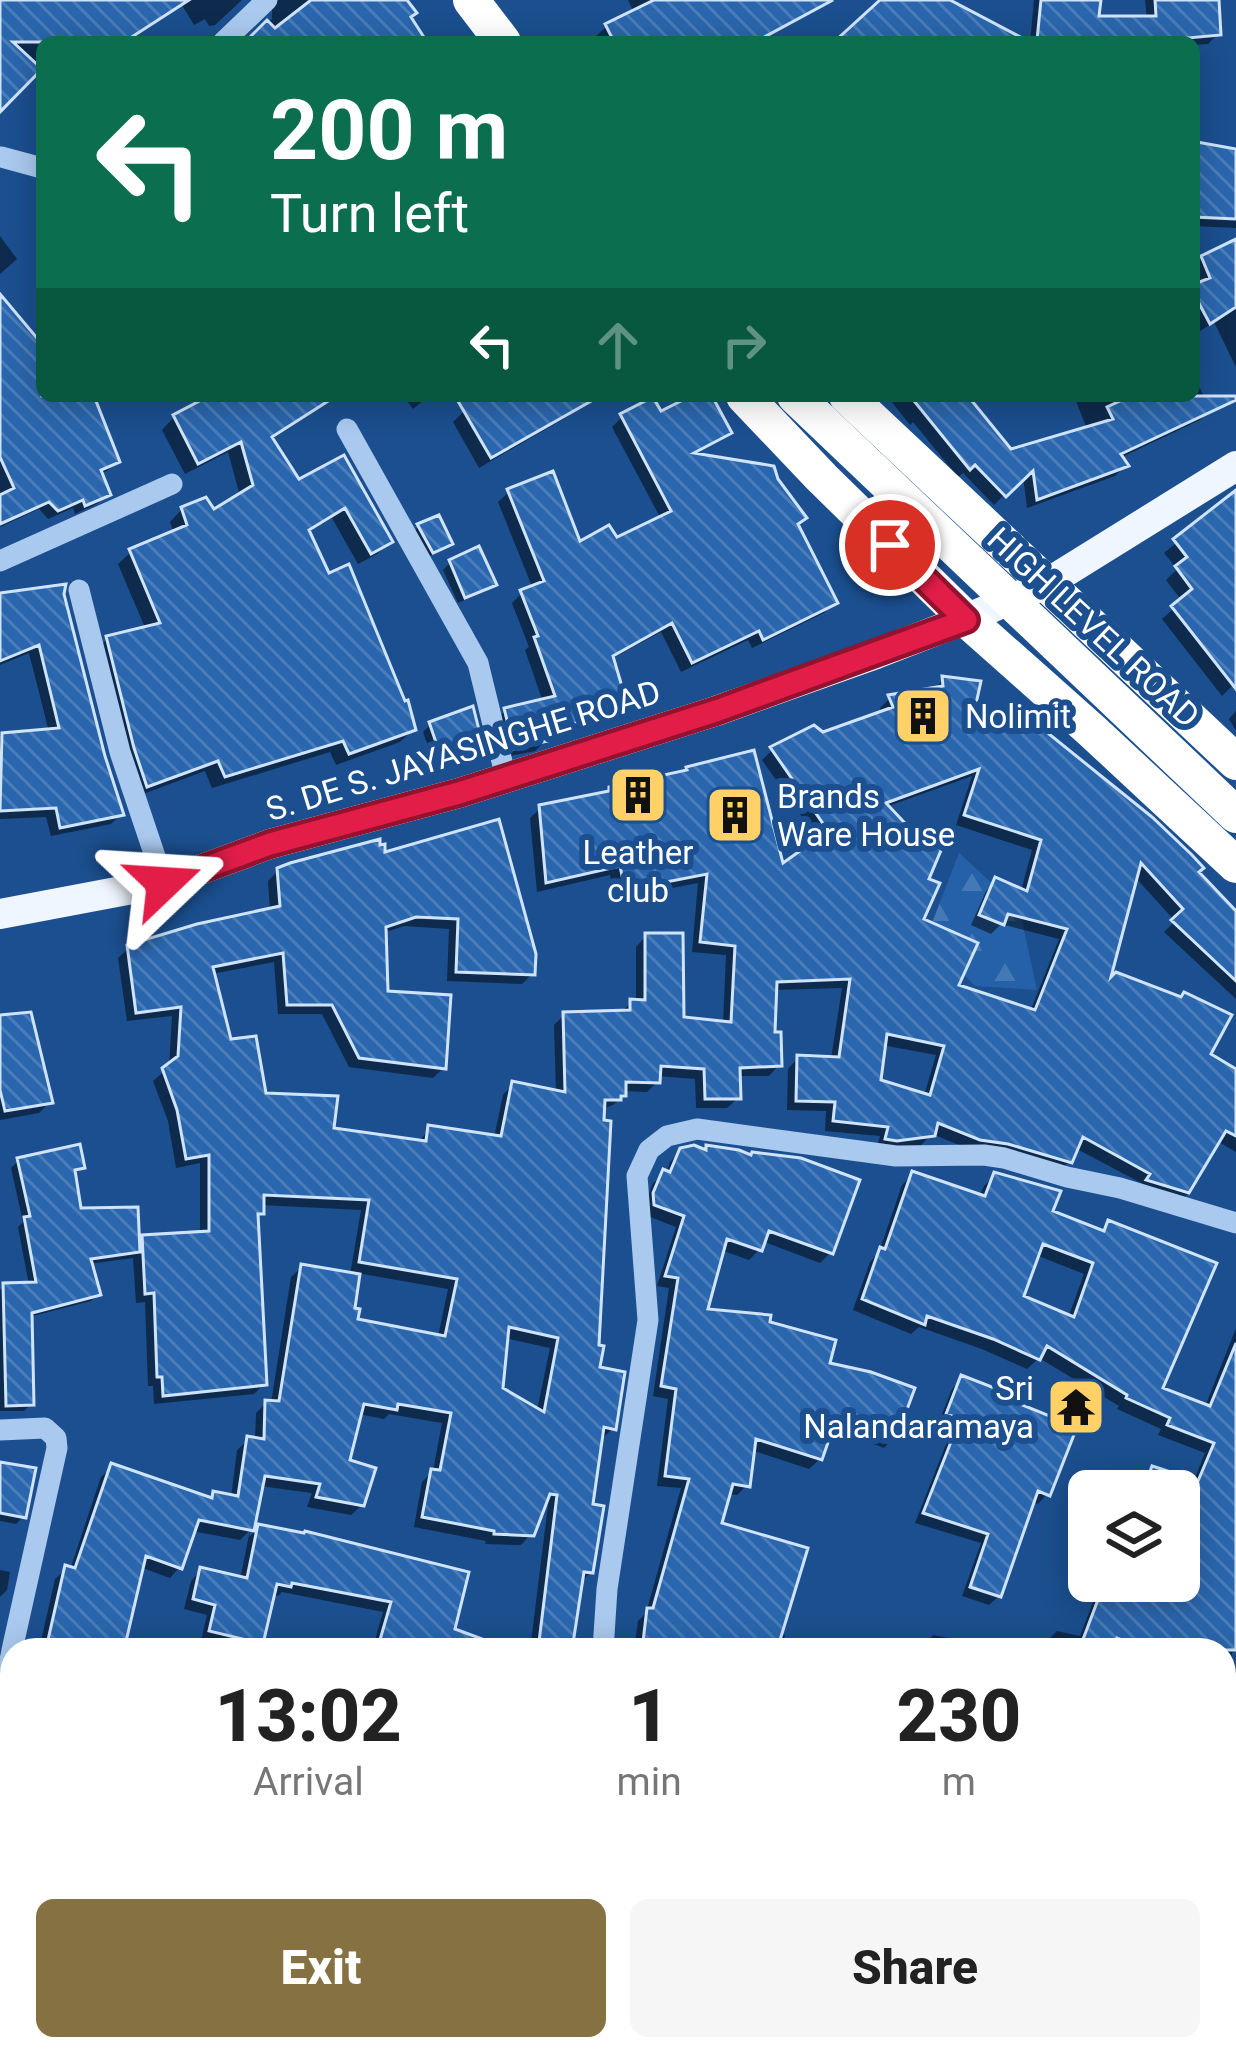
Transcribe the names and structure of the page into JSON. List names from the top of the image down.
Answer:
{
  "streets": {
    "highway": ["HIGH LEVEL ROAD"],
    "main road": ["S. DE S. JAYASINGHE ROAD"]
  },
  "places": {
    "building": ["Nolimit", "Leather club", "Brands Ware House"],
    "temple": ["Sri Nalandaramaya"]
  },
  "page": {
    "turn": ["200 m", "Turn left"],
    "eta": [
      "13:02",
      "Arrival",
      "1",
      "min",
      "230",
      "m"
    ],
    "buttons": ["Exit", "Share"]
  }
}
